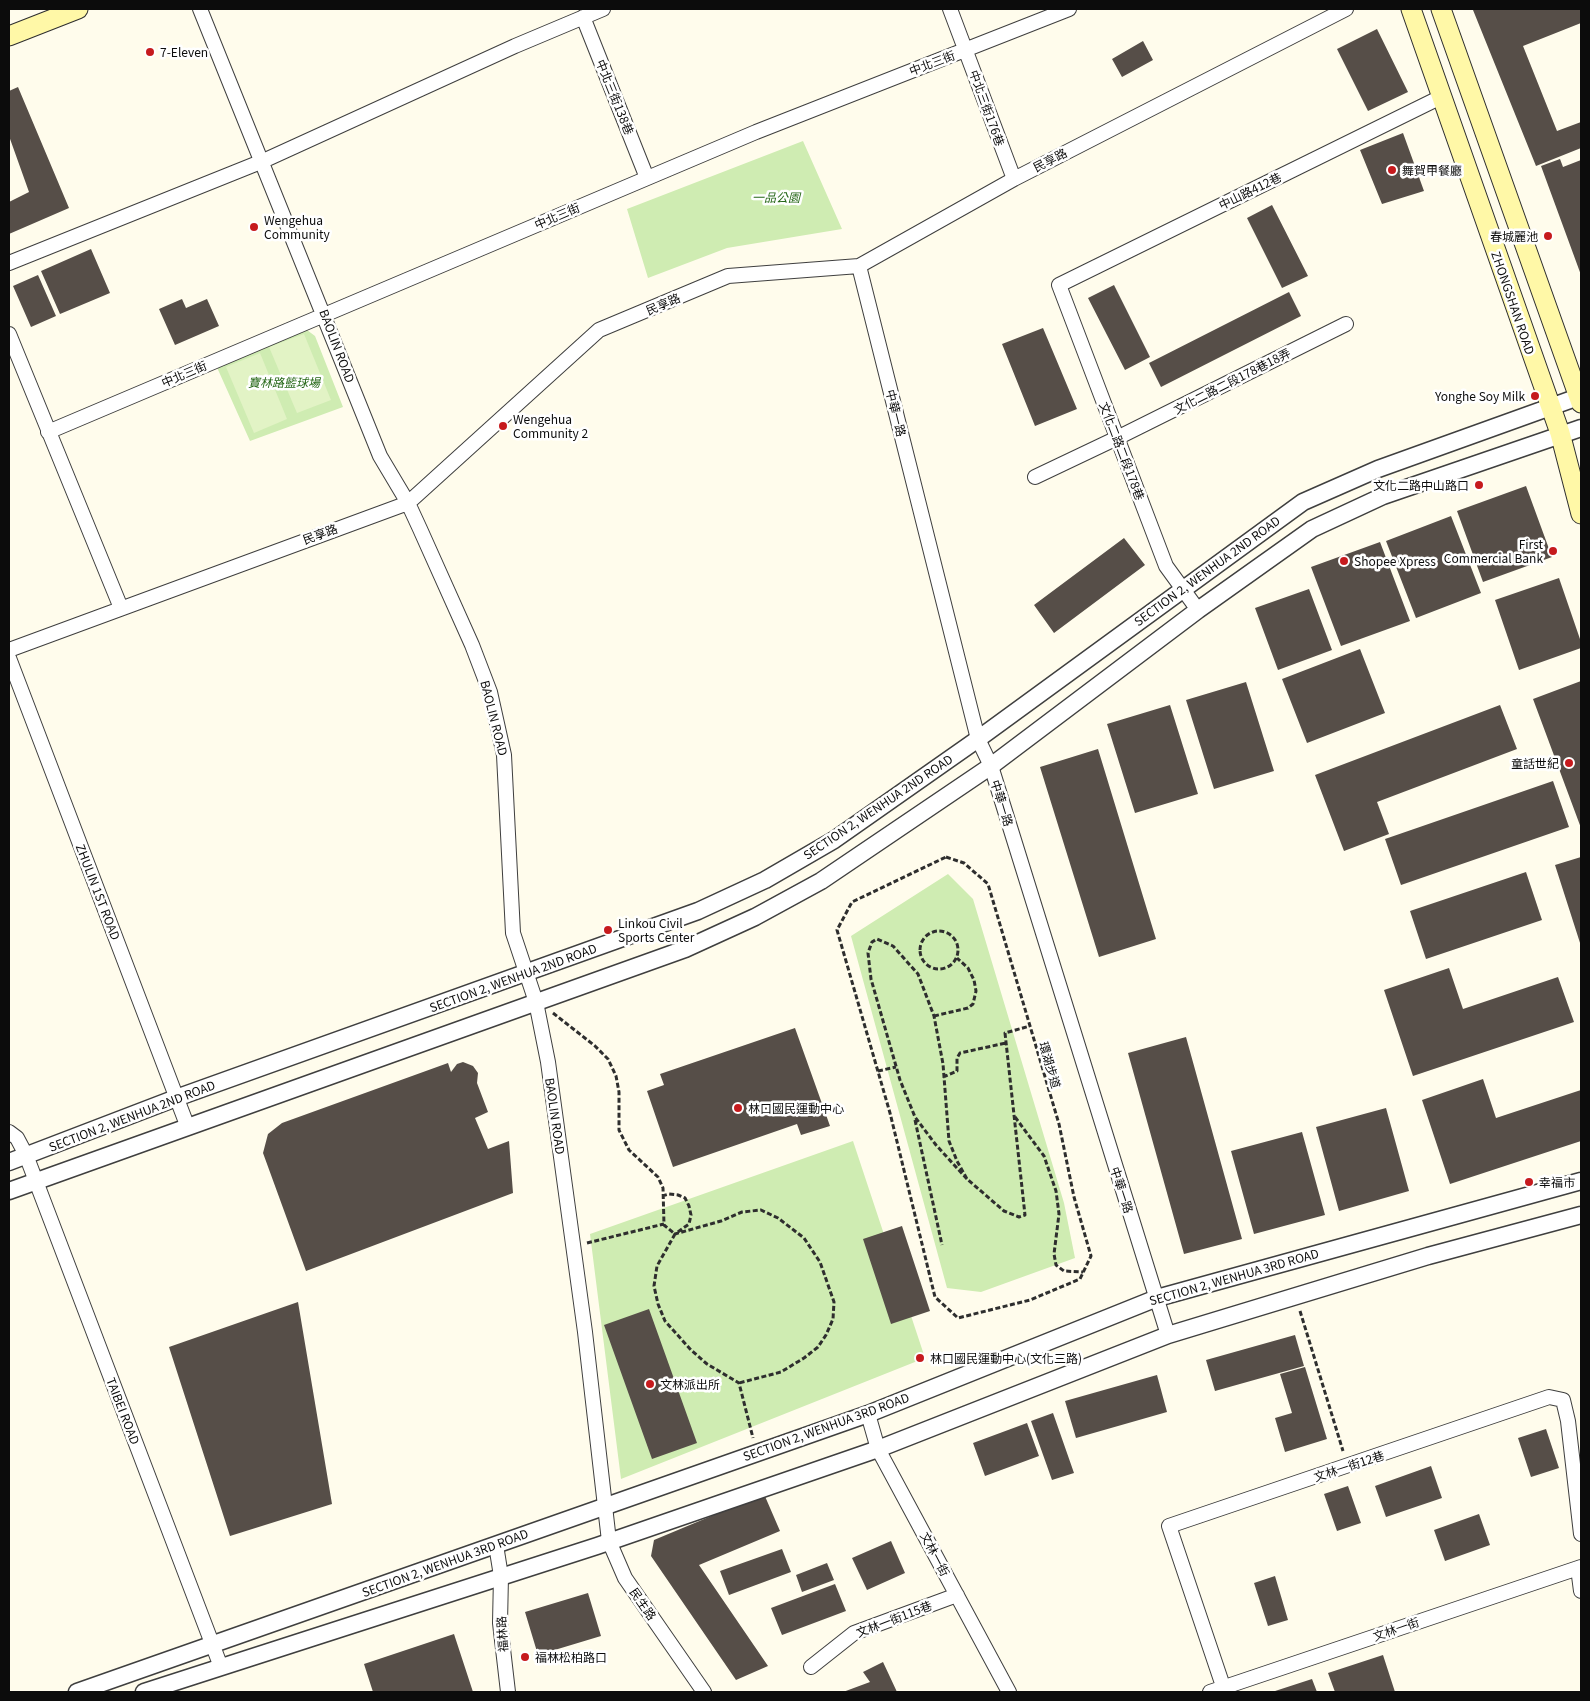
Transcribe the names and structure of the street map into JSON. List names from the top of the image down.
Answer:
{
  "streets": {
    "main road": ["ZHONGSHAN ROAD"],
    "street": [
      "中北三街",
      "中北三街138巷",
      "中北三街176巷",
      "民享路",
      "中山路412巷",
      "BAOLIN ROAD",
      "文化二路二段178巷18弄",
      "中華一路",
      "文化二路二段178巷",
      "SECTION 2, WENHUA 2ND ROAD",
      "ZHULIN 1ST ROAD",
      "SECTION 2, WENHUA 3RD ROAD",
      "TAIBEI ROAD",
      "文林一街12巷",
      "文林一街",
      "民生路",
      "文林一街115巷",
      "福林路"
    ],
    "path": ["環湖步道"]
  },
  "crossings": [
    ["中北三街", "中北三街138巷"],
    ["中北三街", "中北三街176巷"],
    ["中北三街", "BAOLIN ROAD"],
    ["中北三街176巷", "民享路"],
    ["民享路", "BAOLIN ROAD"],
    ["民享路", "中華一路"],
    ["中山路412巷", "ZHONGSHAN ROAD"],
    ["中山路412巷", "文化二路二段178巷"],
    ["ZHONGSHAN ROAD", "SECTION 2, WENHUA 2ND ROAD"],
    ["BAOLIN ROAD", "SECTION 2, WENHUA 2ND ROAD"],
    ["BAOLIN ROAD", "SECTION 2, WENHUA 3RD ROAD"],
    ["BAOLIN ROAD", "民生路"],
    ["文化二路二段178巷18弄", "文化二路二段178巷"],
    ["中華一路", "SECTION 2, WENHUA 2ND ROAD"],
    ["中華一路", "SECTION 2, WENHUA 3RD ROAD"],
    ["文化二路二段178巷", "SECTION 2, WENHUA 2ND ROAD"],
    ["SECTION 2, WENHUA 2ND ROAD", "ZHULIN 1ST ROAD"],
    ["SECTION 2, WENHUA 2ND ROAD", "TAIBEI ROAD"],
    ["SECTION 2, WENHUA 3RD ROAD", "TAIBEI ROAD"],
    ["SECTION 2, WENHUA 3RD ROAD", "文林一街"],
    ["SECTION 2, WENHUA 3RD ROAD", "民生路"],
    ["SECTION 2, WENHUA 3RD ROAD", "福林路"],
    ["文林一街12巷", "文林一街"],
    ["文林一街", "文林一街115巷"]
  ],
  "parks": ["一品公園", "寶林路籃球場"],
  "places": [
    "7-Eleven",
    "舞賀甲餐廳",
    "Wengehua Community",
    "春城麗池",
    "Yonghe Soy Milk",
    "Wengehua Community 2",
    "文化二路中山路口",
    "First Commercial Bank",
    "Shopee Xpress",
    "童話世紀",
    "Linkou Civil Sports Center",
    "林口國民運動中心",
    "幸福市",
    "林口國民運動中心(文化三路)",
    "文林派出所",
    "福林松柏路口"
  ]
}
